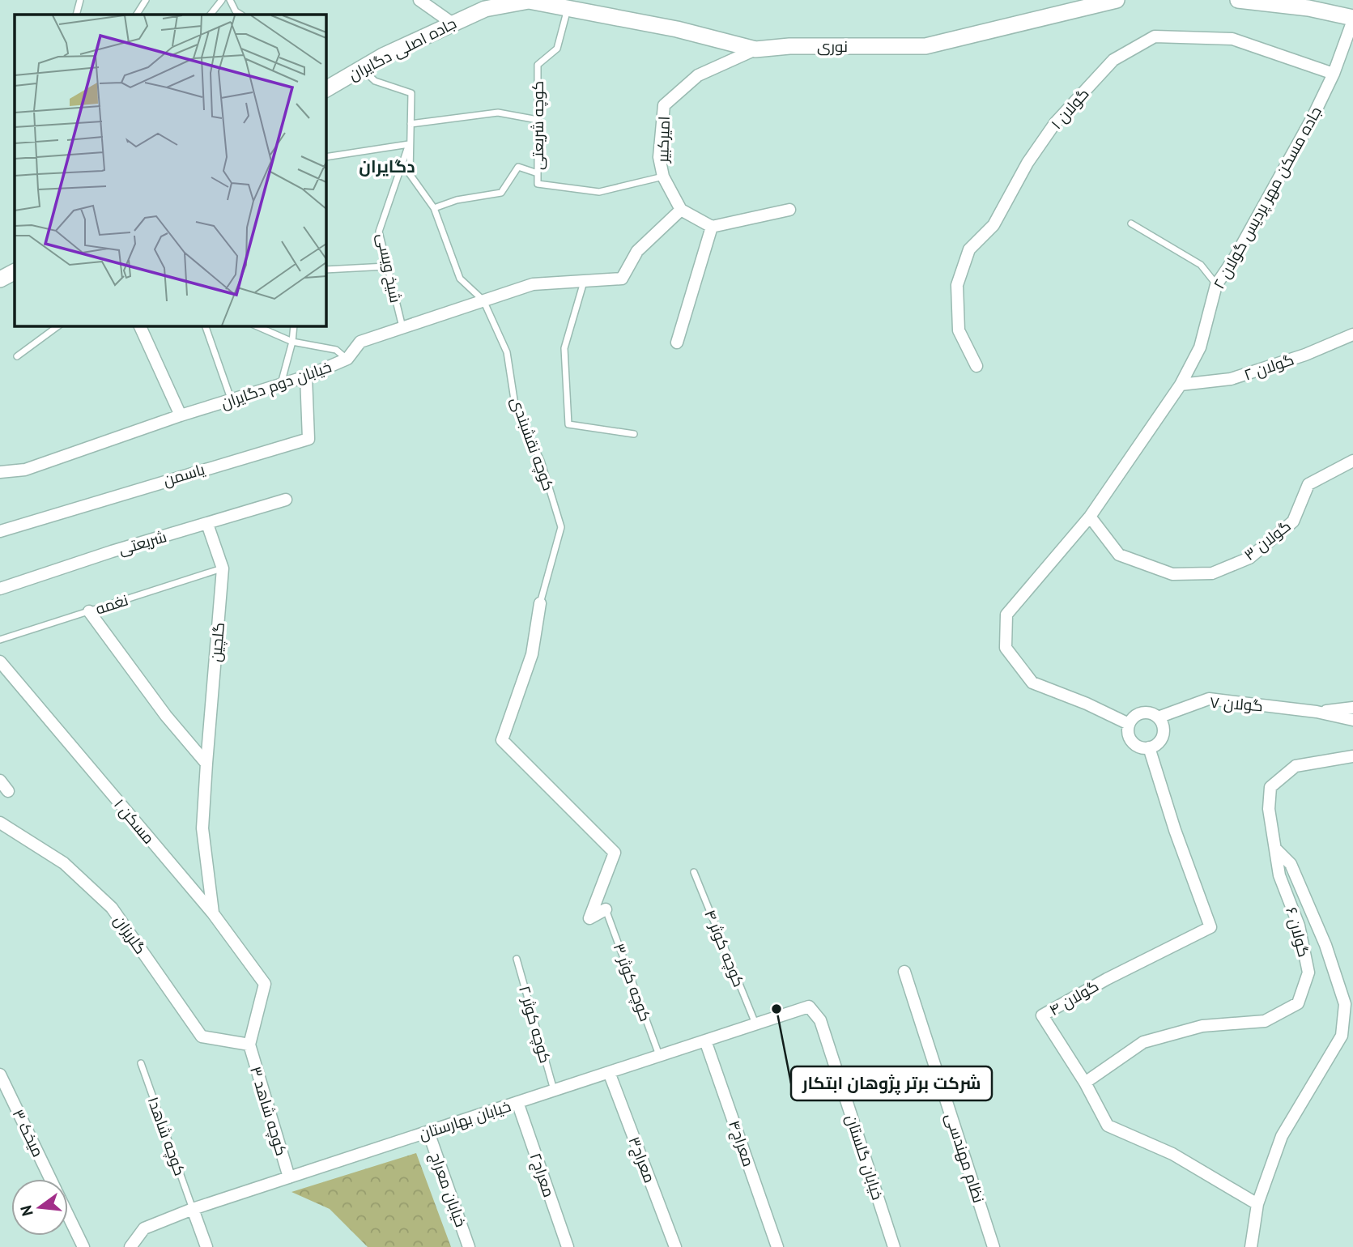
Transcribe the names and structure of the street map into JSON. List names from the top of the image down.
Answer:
{
  "streets": {
    "street": [
      "نوری",
      "جاده اصلی دگایران",
      "گولان ۱",
      "امیرکبیر",
      "جاده مسکن مهر پردیس گولان ۲",
      "گولان ۲",
      "خیابان دوم دگایران",
      "یاسمن",
      "گولان ۳",
      "شریعتی",
      "گلچین",
      "گولان ۷",
      "مسکن ۱",
      "گولان ۶",
      "گلریزان",
      "گولان ۴",
      "کوچه شاهد ۳",
      "خیابان بهارستان",
      "میخک ۳",
      "معراج۴",
      "خیابان گلستان",
      "نظام مهندسی",
      "معراج۳",
      "معراج۲",
      "خیابان معراج"
    ],
    "lane": [
      "کوچه شریعتی",
      "شیخ ویسی",
      "کوچه نقشبندی",
      "نغمه",
      "کوچه کوثر ۴",
      "کوچه کوثر ۳",
      "کوچه کوثر ۲",
      "کوچه شاهد۱"
    ]
  },
  "crossings": [
    ["نوری", "جاده اصلی دگایران"],
    ["نوری", "کوچه شریعتی"],
    ["نوری", "امیرکبیر"],
    ["جاده اصلی دگایران", "کوچه نقشبندی"],
    ["گولان ۱", "جاده مسکن مهر پردیس گولان ۲"],
    ["کوچه شریعتی", "امیرکبیر"],
    ["امیرکبیر", "خیابان دوم دگایران"],
    ["جاده مسکن مهر پردیس گولان ۲", "گولان ۲"],
    ["جاده مسکن مهر پردیس گولان ۲", "گولان ۳"],
    ["جاده مسکن مهر پردیس گولان ۲", "گولان ۷"],
    ["جاده مسکن مهر پردیس گولان ۲", "گولان ۴"],
    ["شیخ ویسی", "خیابان دوم دگایران"],
    ["شیخ ویسی", "کوچه نقشبندی"],
    ["خیابان دوم دگایران", "کوچه نقشبندی"],
    ["خیابان دوم دگایران", "یاسمن"],
    ["شریعتی", "گلچین"],
    ["نغمه", "گلچین"],
    ["گلچین", "مسکن ۱"],
    ["گولان ۷", "گولان ۴"],
    ["مسکن ۱", "گلریزان"],
    ["مسکن ۱", "کوچه شاهد ۳"],
    ["گولان ۶", "گولان ۴"],
    ["گلریزان", "کوچه شاهد ۳"],
    ["کوچه کوثر ۴", "خیابان بهارستان"],
    ["کوچه کوثر ۳", "خیابان بهارستان"],
    ["کوچه کوثر ۲", "خیابان بهارستان"],
    ["کوچه شاهد ۳", "خیابان بهارستان"],
    ["خیابان بهارستان", "کوچه شاهد۱"],
    ["خیابان بهارستان", "معراج۴"],
    ["خیابان بهارستان", "خیابان گلستان"],
    ["خیابان بهارستان", "معراج۳"],
    ["خیابان بهارستان", "معراج۲"],
    ["خیابان بهارستان", "خیابان معراج"]
  ],
  "districts": ["دگایران"],
  "places": ["شرکت برتر پژوهان ابتکار"],
  "north": "left"
}
